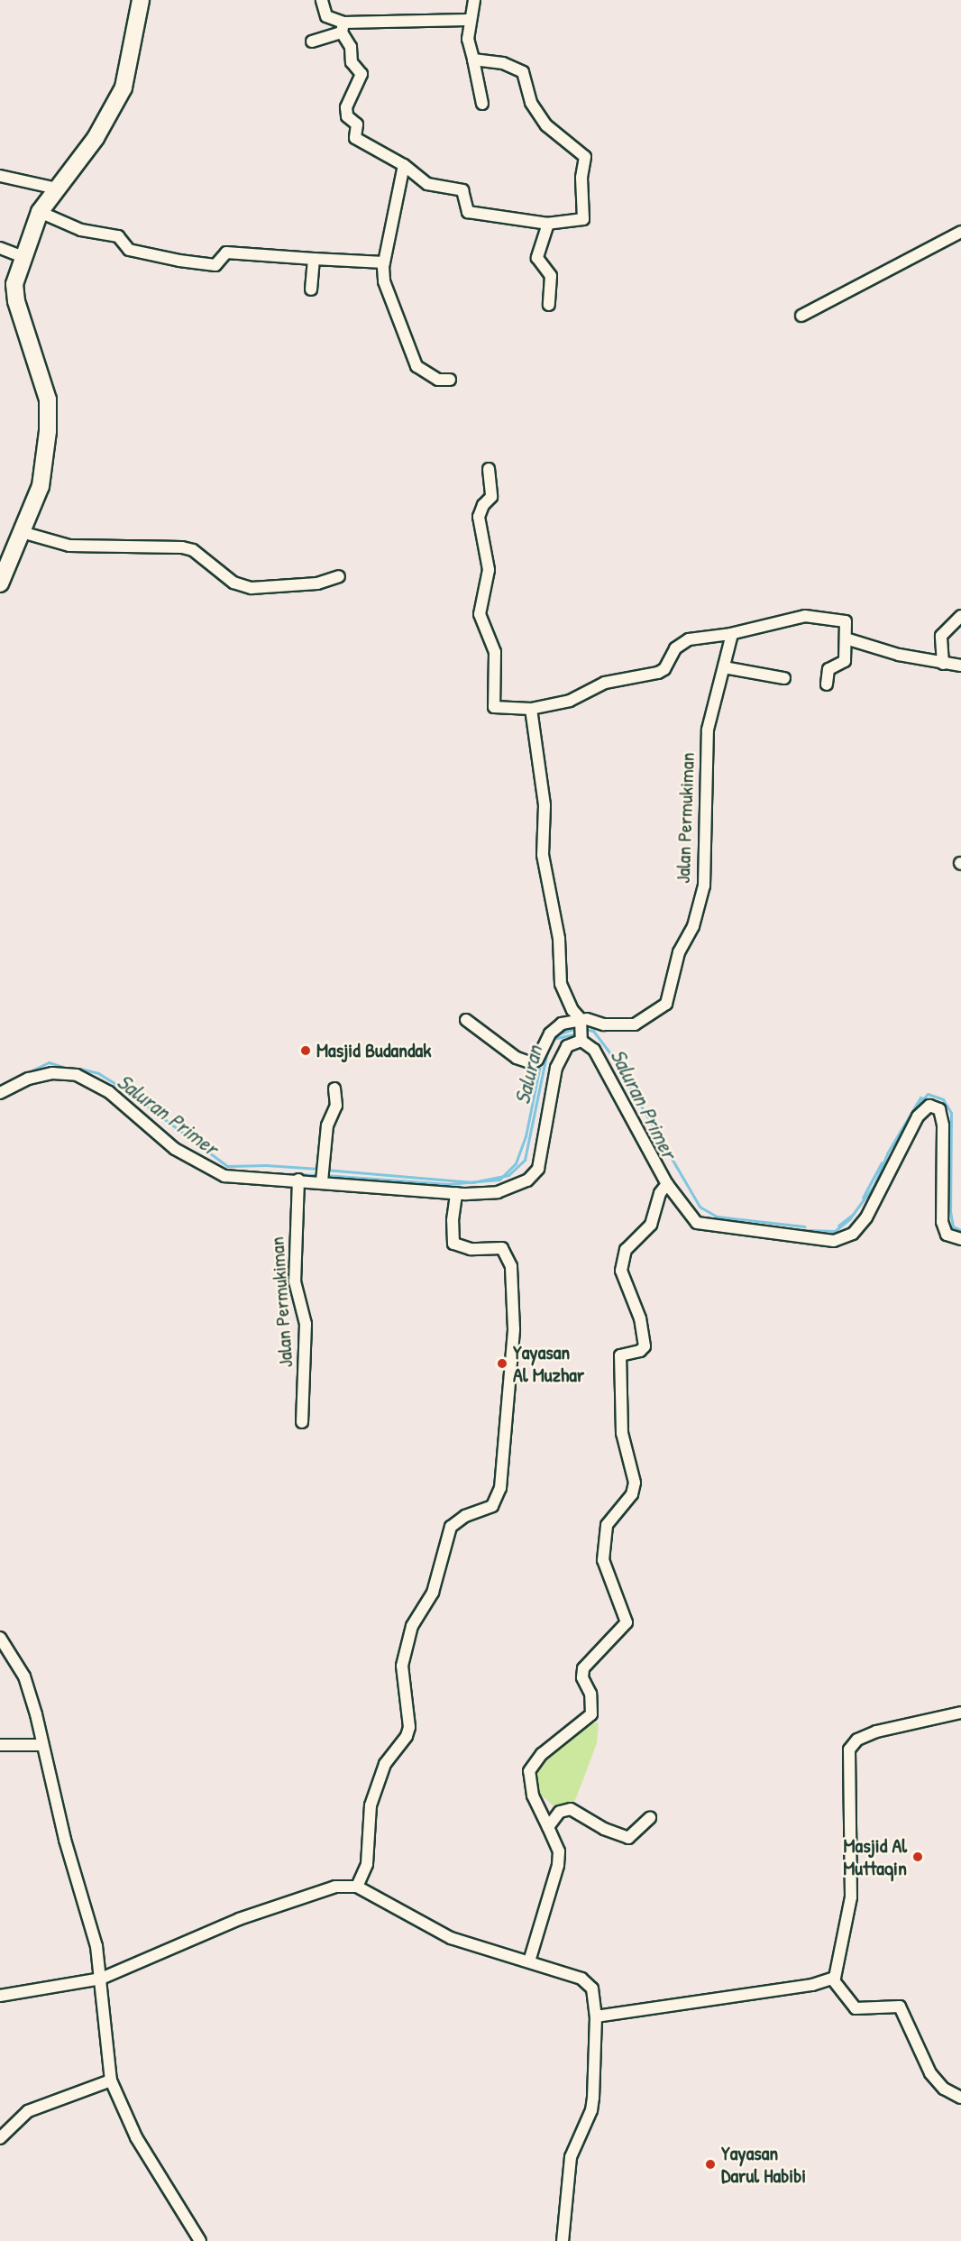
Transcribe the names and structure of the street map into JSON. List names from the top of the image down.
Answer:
{
  "streets": {
    "street": ["Jalan Permukiman"]
  },
  "water": ["Saluran", "Saluran Primer"],
  "places": [
    "Masjid Budandak",
    "Yayasan Al Muzhar",
    "Masjid Al Muttaqin",
    "Yayasan Darul Habibi"
  ]
}
